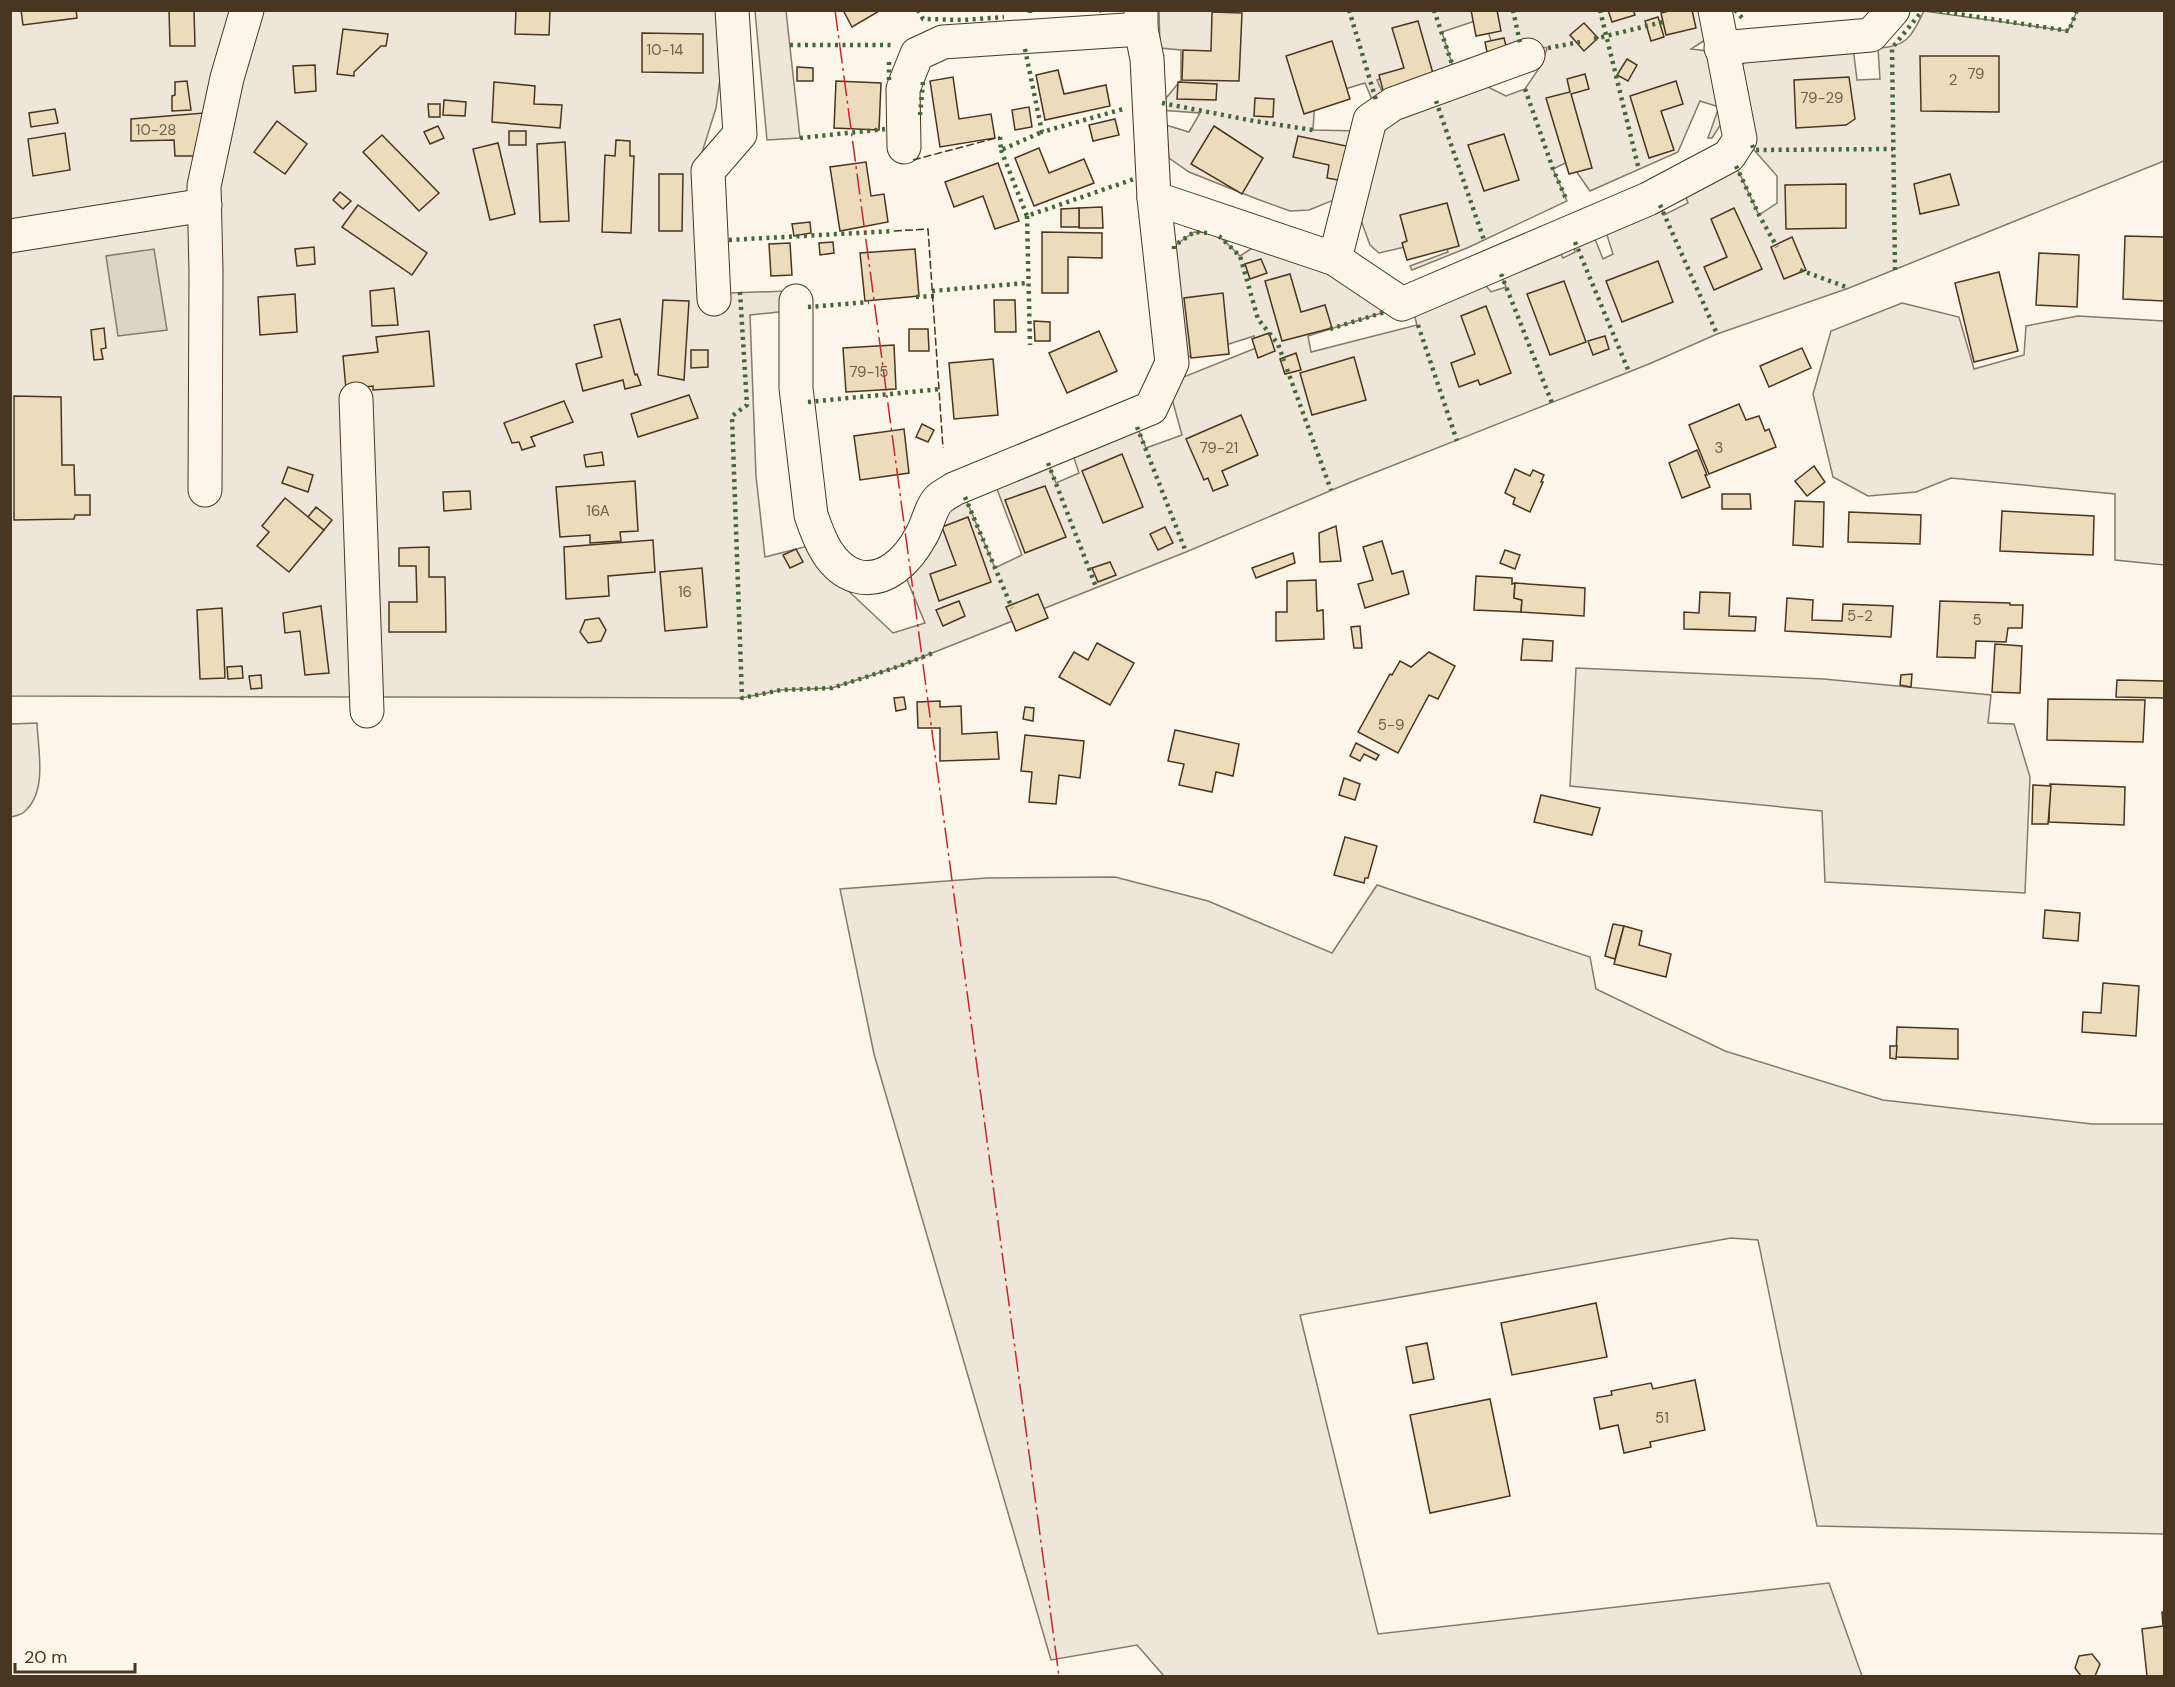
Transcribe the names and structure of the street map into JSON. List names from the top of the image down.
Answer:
{
  "house_numbers": [
    "10-14",
    "79",
    "2",
    "79-29",
    "10-28",
    "79-15",
    "79-21",
    "3",
    "16A",
    "16",
    "5-2",
    "5",
    "5-9",
    "51"
  ],
  "scale_bar": "20 m"
}
